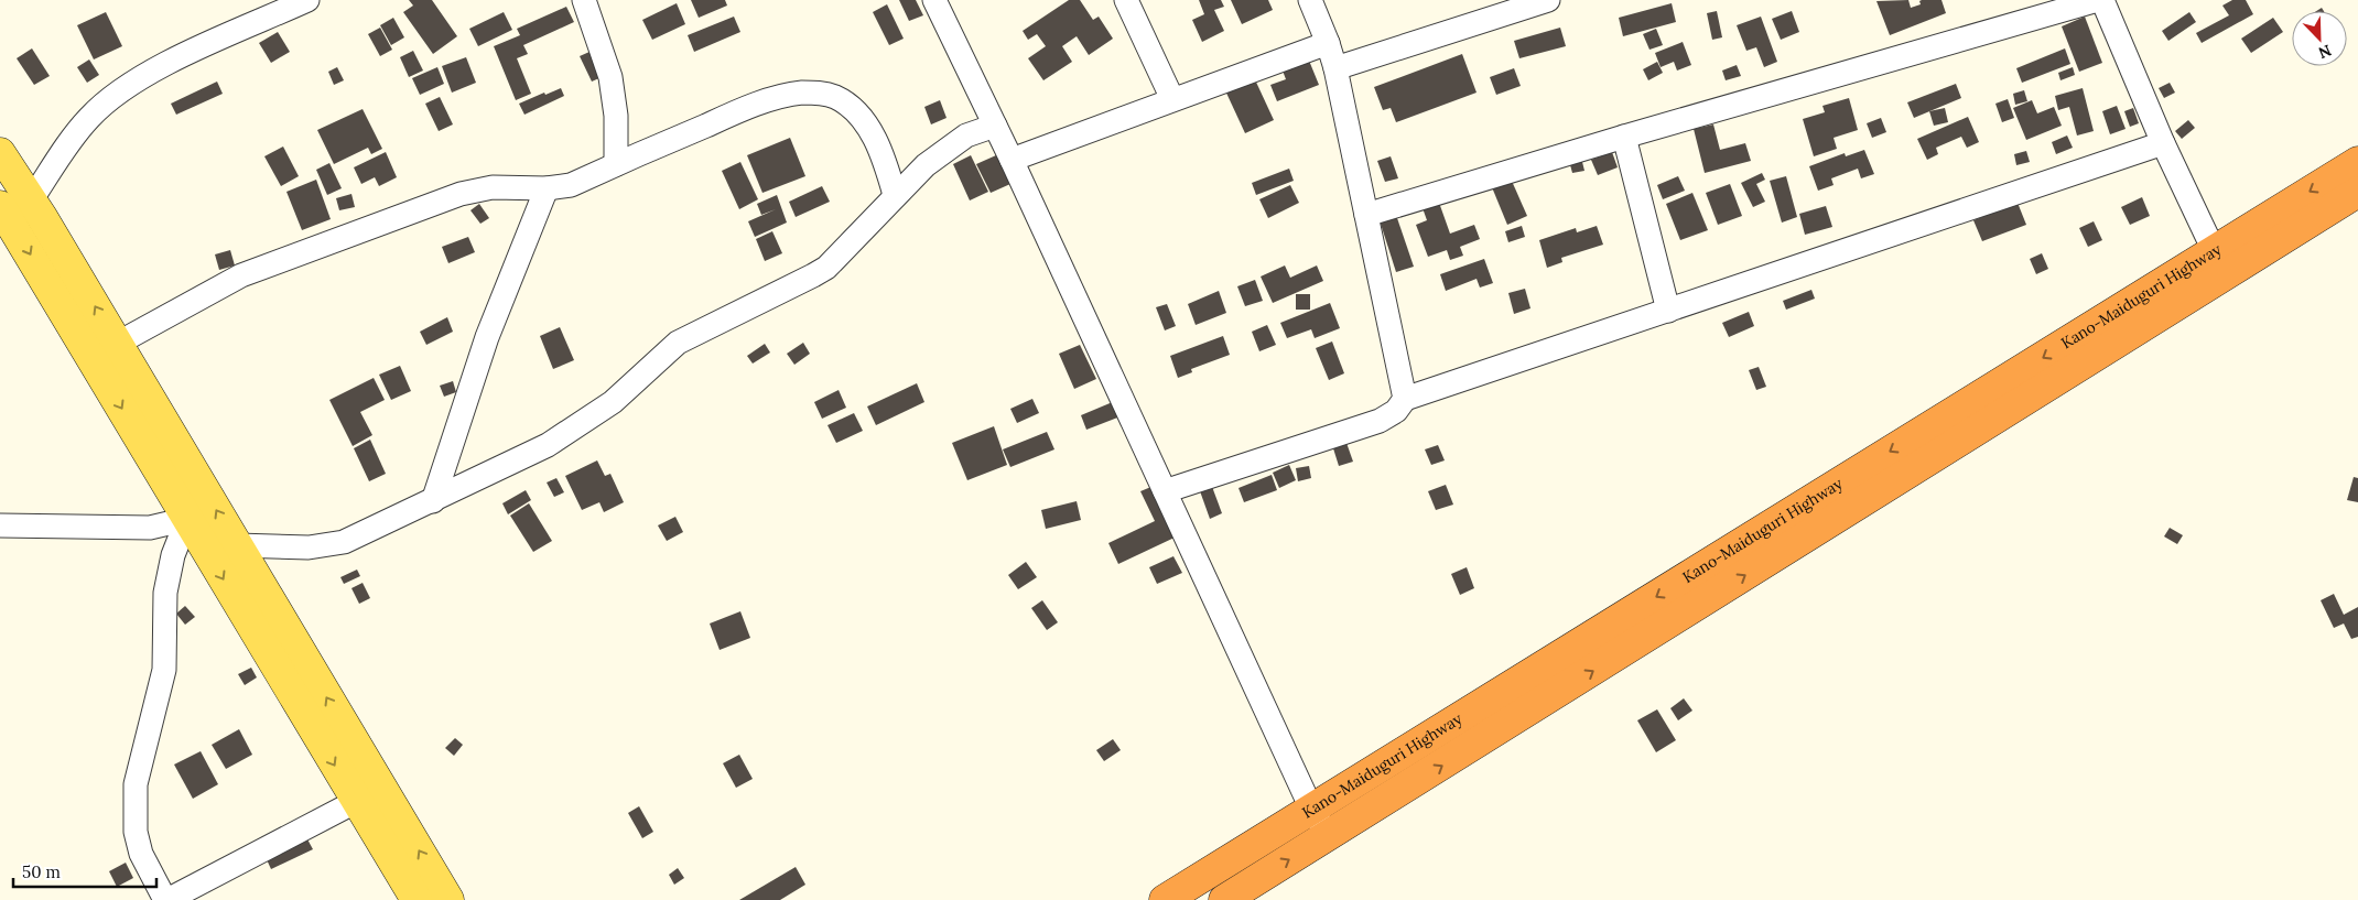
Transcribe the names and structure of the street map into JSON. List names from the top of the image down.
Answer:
{
  "streets": {
    "highway": ["Kano-Maiduguri Highway"]
  },
  "scale_bar": "50 m",
  "north": "bottom right"
}
